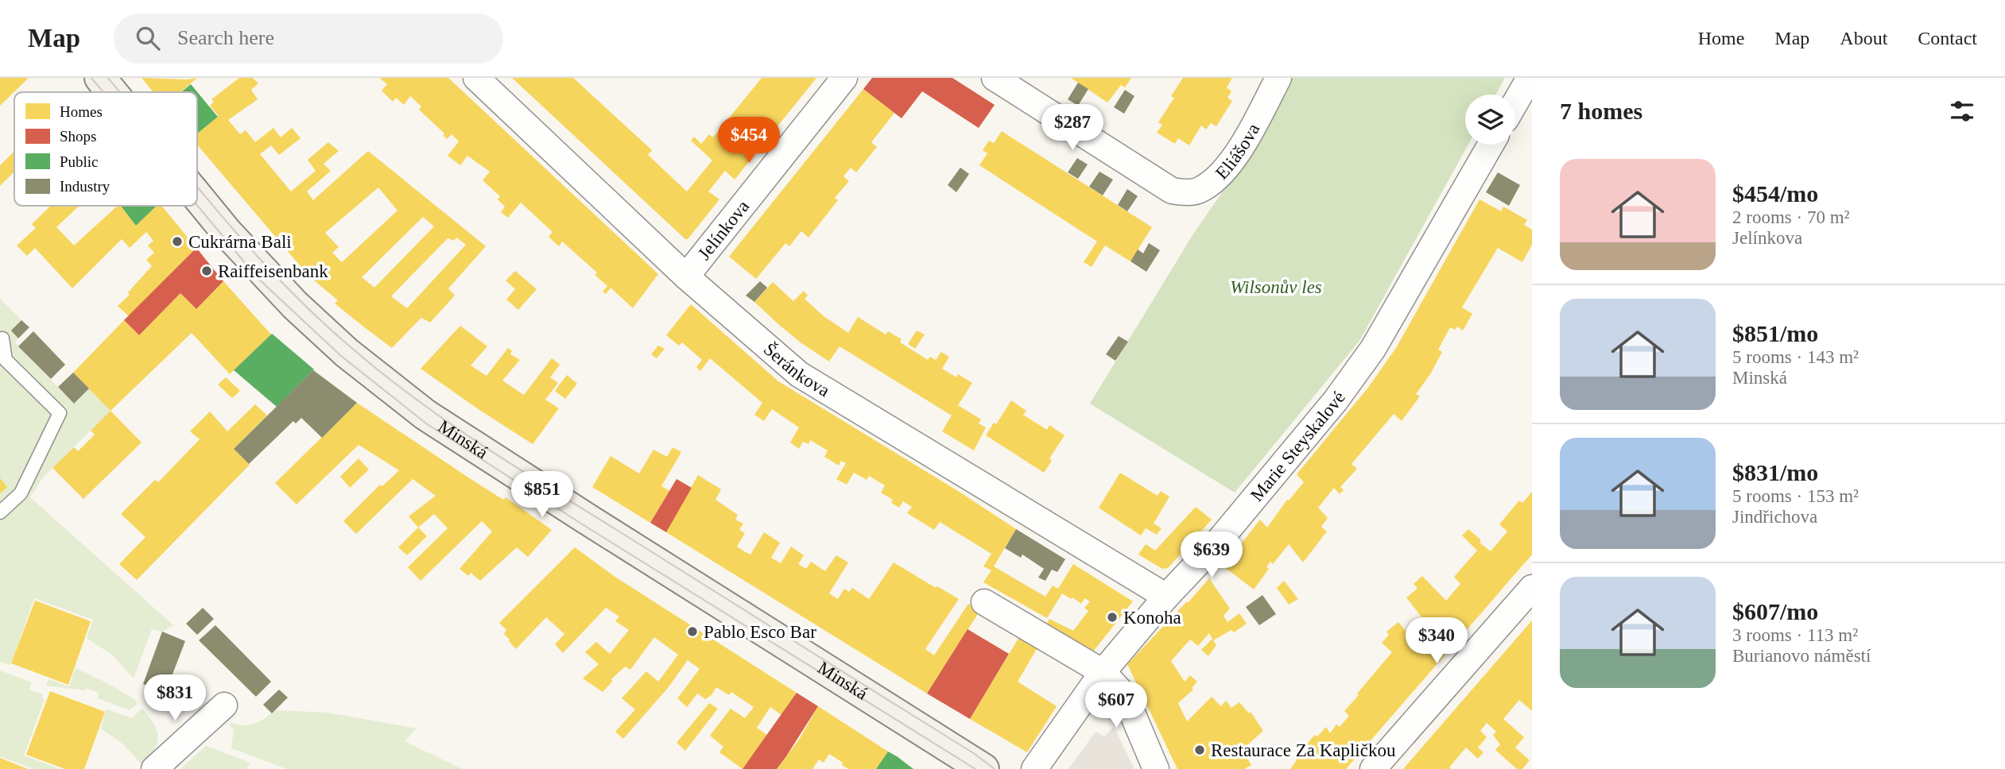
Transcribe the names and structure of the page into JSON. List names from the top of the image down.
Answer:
{
  "streets": {
    "street": [
      "Eliášova",
      "Jelínkova",
      "Šeránkova",
      "Minská",
      "Marie Steyskalové"
    ]
  },
  "crossings": [
    ["Jelínkova", "Šeránkova"],
    ["Šeránkova", "Marie Steyskalové"]
  ],
  "parks": ["Wilsonův les"],
  "places": [
    "Cukrárna Bali",
    "Raiffeisenbank",
    "Konoha",
    "Pablo Esco Bar",
    "Restaurace Za Kapličkou"
  ],
  "legend": [
    "Homes",
    "Shops",
    "Public",
    "Industry"
  ],
  "page": {
    "header": "Map",
    "search": "Search here",
    "nav": [
      "Home",
      "Map",
      "About",
      "Contact"
    ],
    "heading": "7 homes",
    "price": [
      "$287",
      "$454",
      "$851",
      "$639",
      "$340",
      "$831",
      "$607"
    ],
    "list": [
      {
        "name": "$454/mo",
        "note": "2 rooms · 70 m² · Jelínkova"
      },
      {
        "name": "$851/mo",
        "note": "5 rooms · 143 m² · Minská"
      },
      {
        "name": "$831/mo",
        "note": "5 rooms · 153 m² · Jindřichova"
      },
      {
        "name": "$607/mo",
        "note": "3 rooms · 113 m² · Burianovo náměstí"
      }
    ]
  }
}
